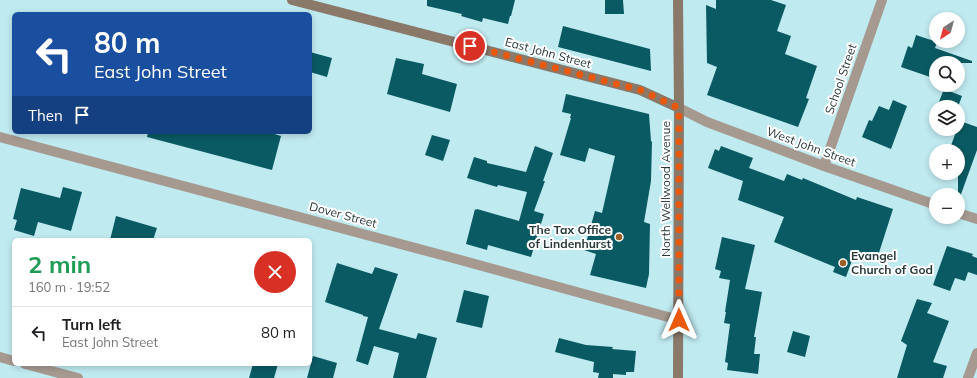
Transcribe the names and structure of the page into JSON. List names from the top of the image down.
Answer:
{
  "streets": {
    "street": [
      "East John Street",
      "School Street",
      "West John Street",
      "North Wellwood Avenue",
      "Dover Street"
    ]
  },
  "crossings": [
    ["East John Street", "West John Street"],
    ["East John Street", "North Wellwood Avenue"],
    ["School Street", "West John Street"],
    ["West John Street", "North Wellwood Avenue"],
    ["North Wellwood Avenue", "Dover Street"]
  ],
  "places": ["The Tax Office of Lindenhurst", "Evangel Church of God"],
  "north": "bottom left",
  "page": {
    "map_buttons": ["+", "−"],
    "turn": ["80 m", "East John Street"],
    "then": "Then",
    "heading": ["2 min", "160 m · 19:52"],
    "list": [
      {
        "name": "Turn left",
        "note": "East John Street",
        "value": "80 m"
      }
    ]
  }
}
